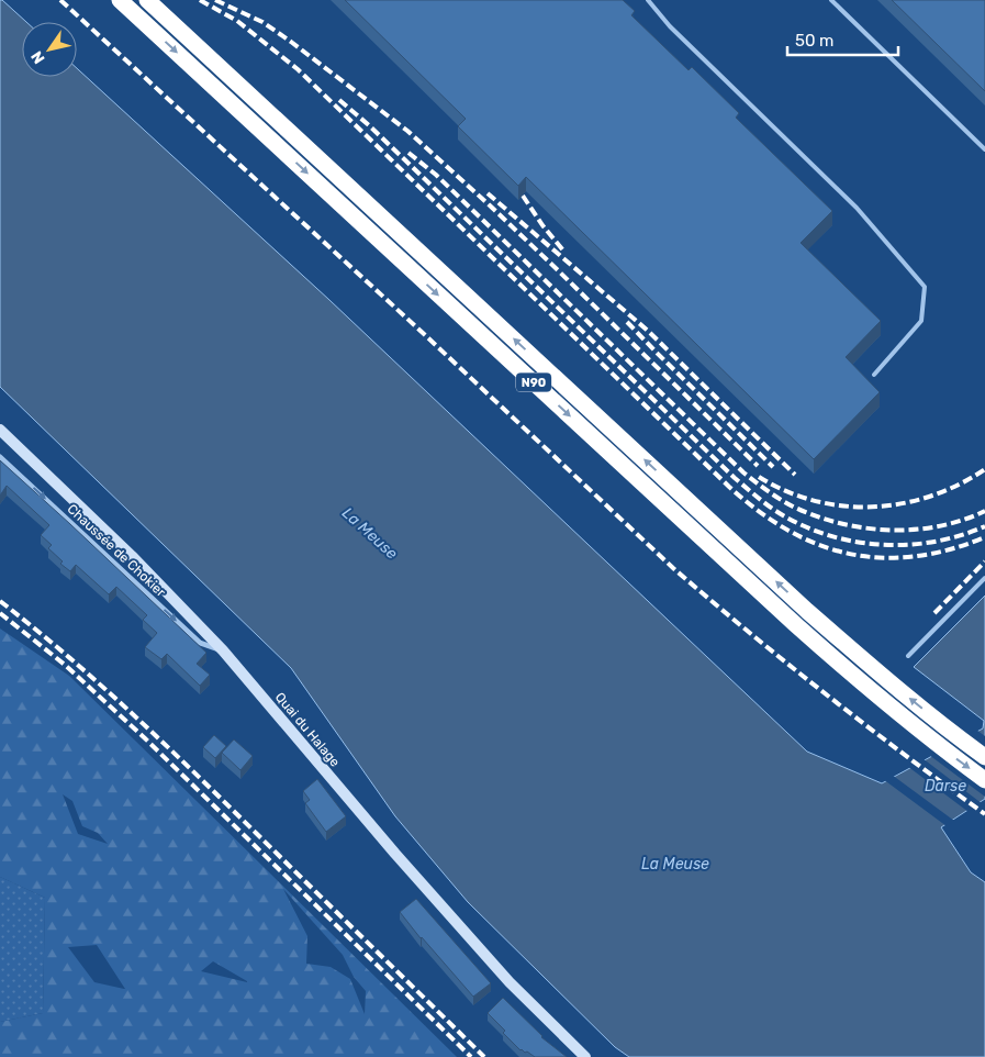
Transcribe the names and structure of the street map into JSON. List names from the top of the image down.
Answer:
{
  "streets": {
    "highway": ["N90"],
    "main road": ["Quai du Halage"],
    "street": ["Chaussée de Chokier"]
  },
  "crossings": [
    ["Chaussée de Chokier", "Quai du Halage"]
  ],
  "one_way": ["Chaussée de Chokier"],
  "water": ["La Meuse", "Darse"],
  "scale_bar": "50 m",
  "north": "bottom left"
}
